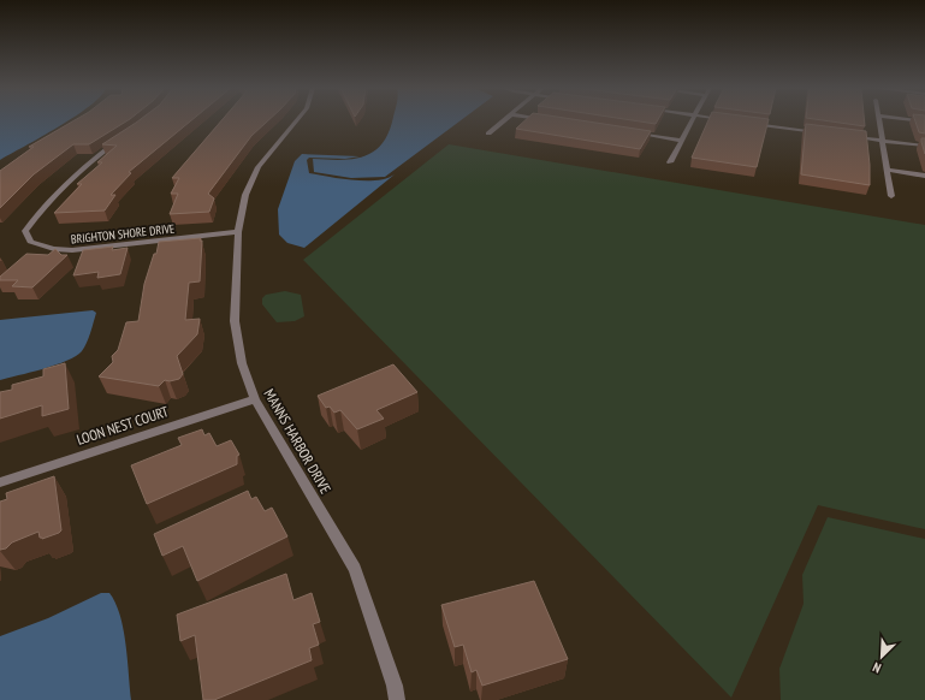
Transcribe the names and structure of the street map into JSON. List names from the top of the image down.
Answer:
{
  "streets": {
    "street": ["BRIGHTON SHORE DRIVE", "LOON NEST COURT", "MANNS HARBOR DRIVE"]
  },
  "crossings": [
    ["BRIGHTON SHORE DRIVE", "MANNS HARBOR DRIVE"],
    ["LOON NEST COURT", "MANNS HARBOR DRIVE"]
  ],
  "north": "bottom left"
}
